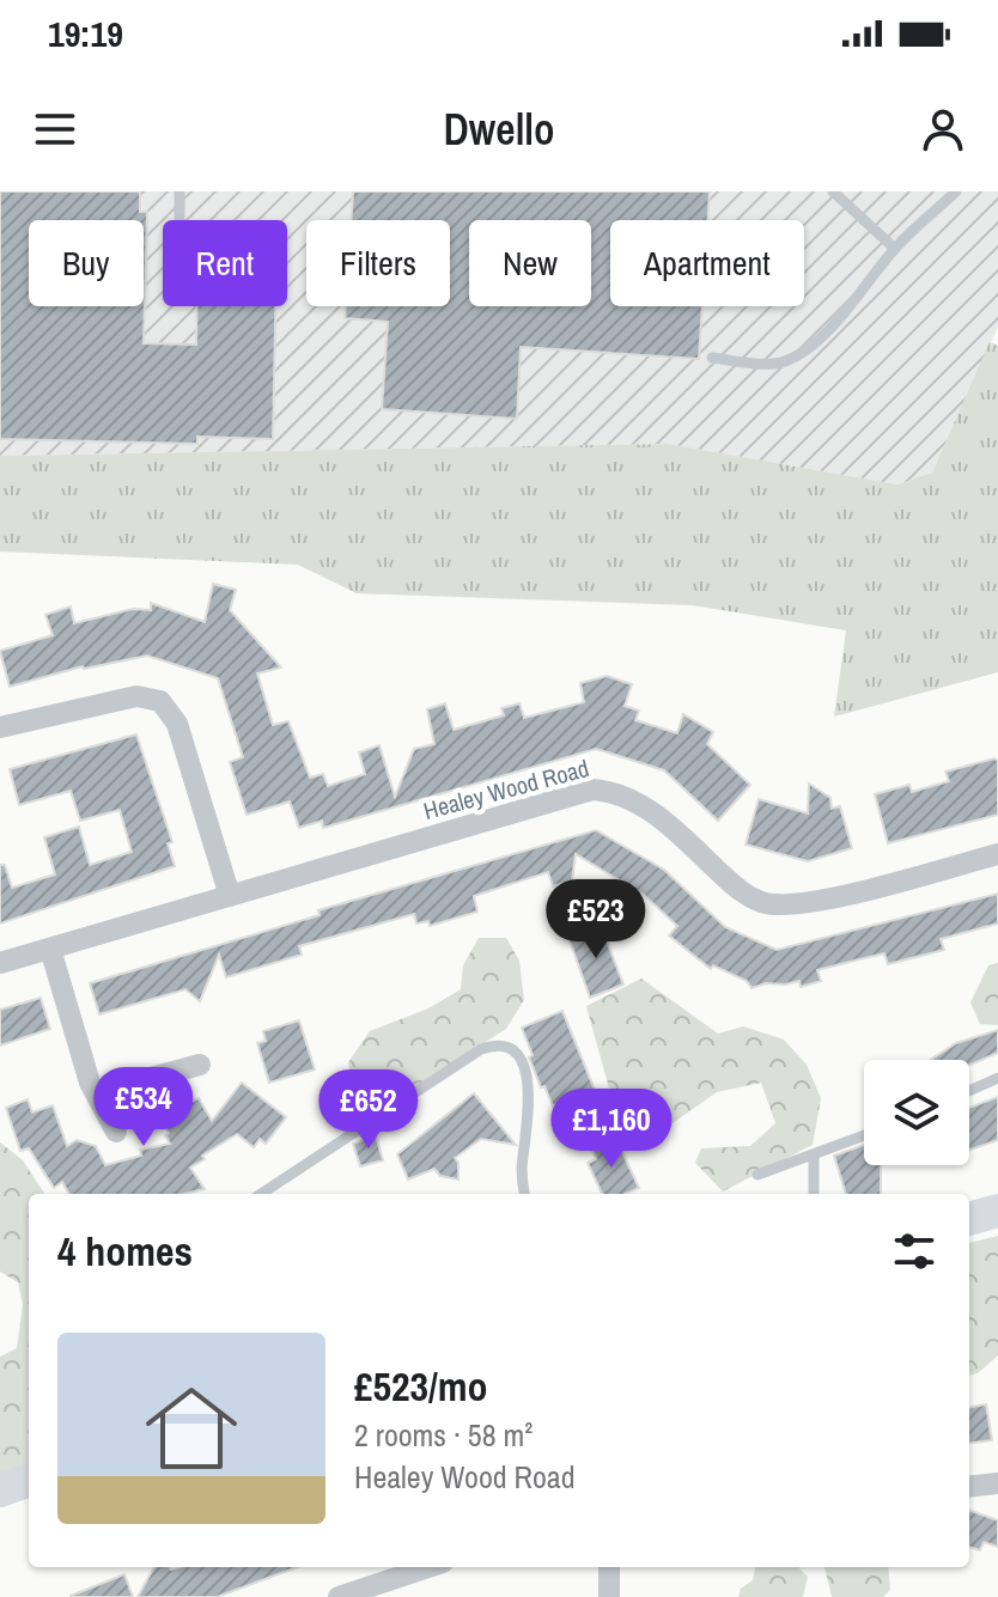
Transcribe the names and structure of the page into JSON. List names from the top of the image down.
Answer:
{
  "streets": {
    "street": ["Healey Wood Road"]
  },
  "page": {
    "status": "19:19",
    "header": "Dwello",
    "chip": [
      "Buy",
      "Rent",
      "Filters",
      "New",
      "Apartment"
    ],
    "price": [
      "£523",
      "£534",
      "£652",
      "£1,160"
    ],
    "heading": "4 homes",
    "list": [
      {
        "name": "£523/mo",
        "note": "2 rooms · 58 m² · Healey Wood Road"
      }
    ]
  }
}
